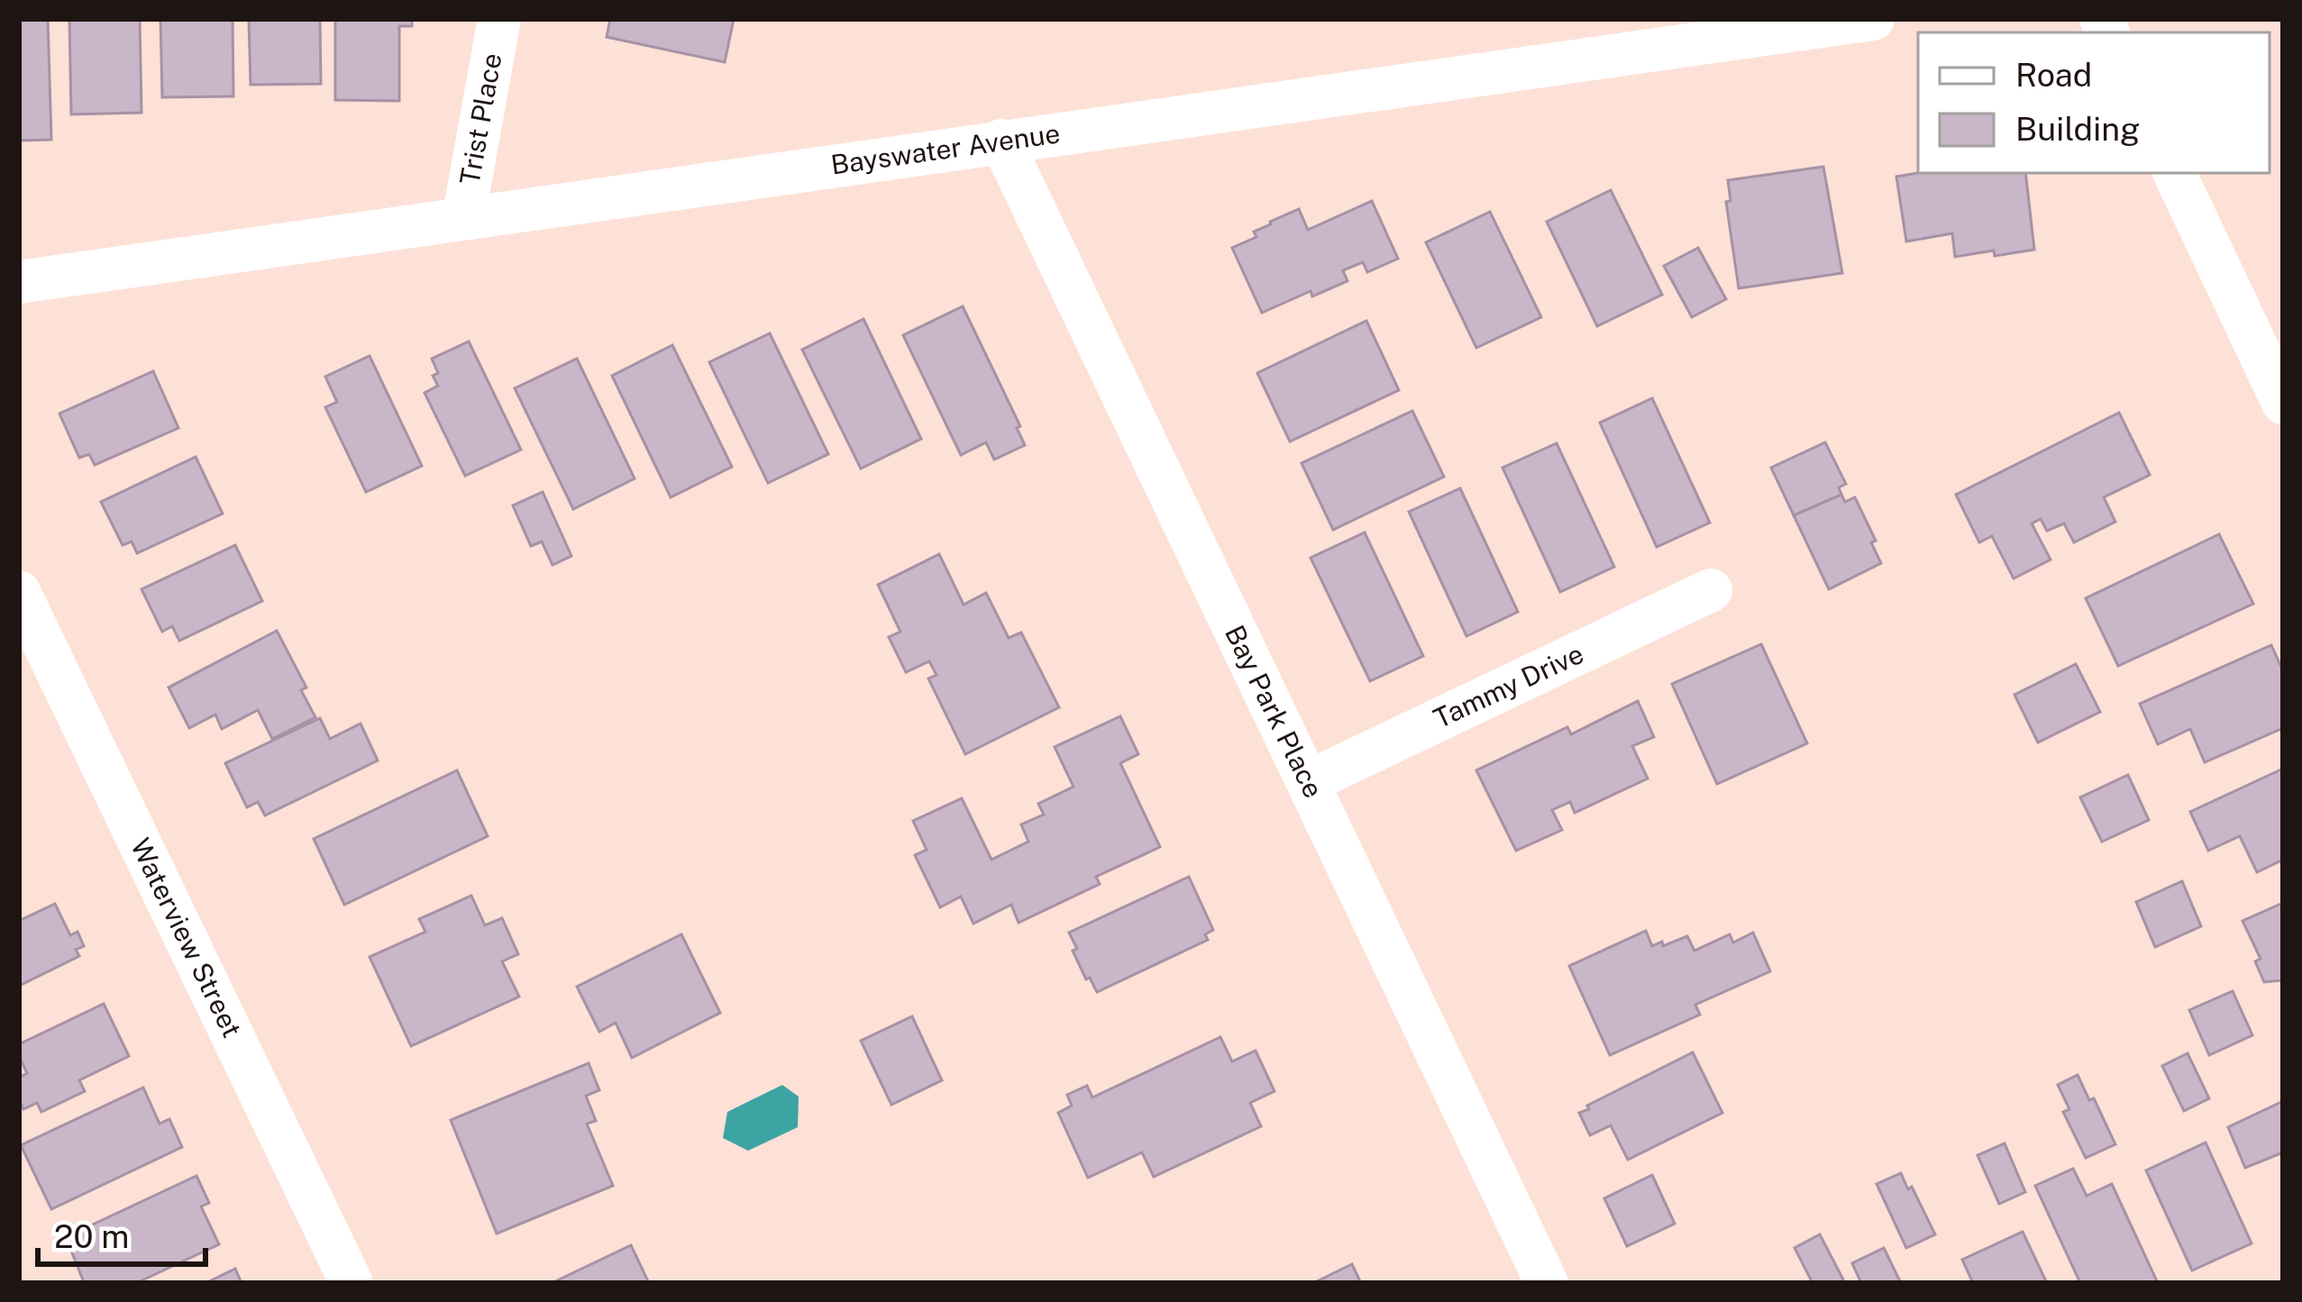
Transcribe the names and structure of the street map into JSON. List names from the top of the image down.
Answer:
{
  "streets": {
    "street": [
      "Trist Place",
      "Bayswater Avenue",
      "Tammy Drive",
      "Bay Park Place",
      "Waterview Street"
    ]
  },
  "crossings": [
    ["Trist Place", "Bayswater Avenue"],
    ["Bayswater Avenue", "Bay Park Place"],
    ["Tammy Drive", "Bay Park Place"]
  ],
  "legend": ["Road", "Building"],
  "scale_bar": "20 m"
}
